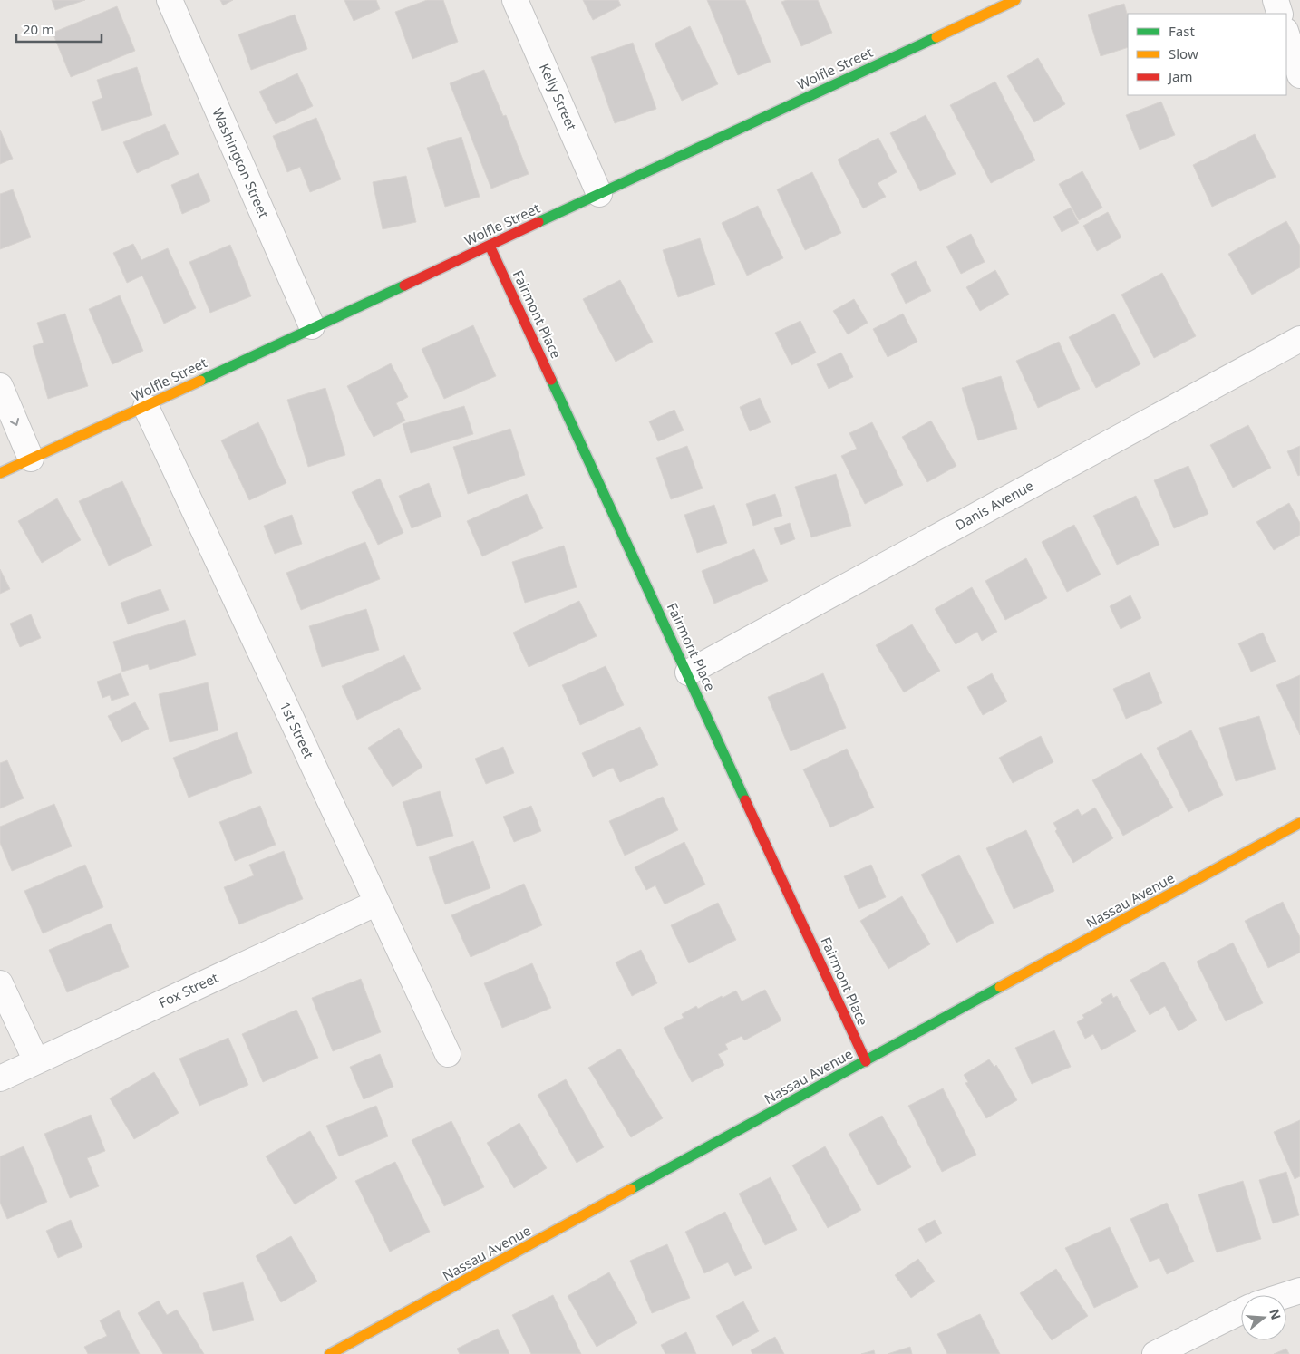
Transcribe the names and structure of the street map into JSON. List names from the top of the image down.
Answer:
{
  "streets": {
    "street": [
      "Wolfle Street",
      "Kelly Street",
      "Washington Street",
      "Fairmont Place",
      "Danis Avenue",
      "1st Street",
      "Nassau Avenue",
      "Fox Street"
    ]
  },
  "crossings": [
    ["Wolfle Street", "Kelly Street"],
    ["Wolfle Street", "Washington Street"],
    ["Wolfle Street", "Fairmont Place"],
    ["Wolfle Street", "1st Street"],
    ["Fairmont Place", "Danis Avenue"],
    ["Fairmont Place", "Nassau Avenue"],
    ["1st Street", "Fox Street"]
  ],
  "legend": ["Fast", "Slow", "Jam"],
  "scale_bar": "20 m",
  "north": "right"
}
